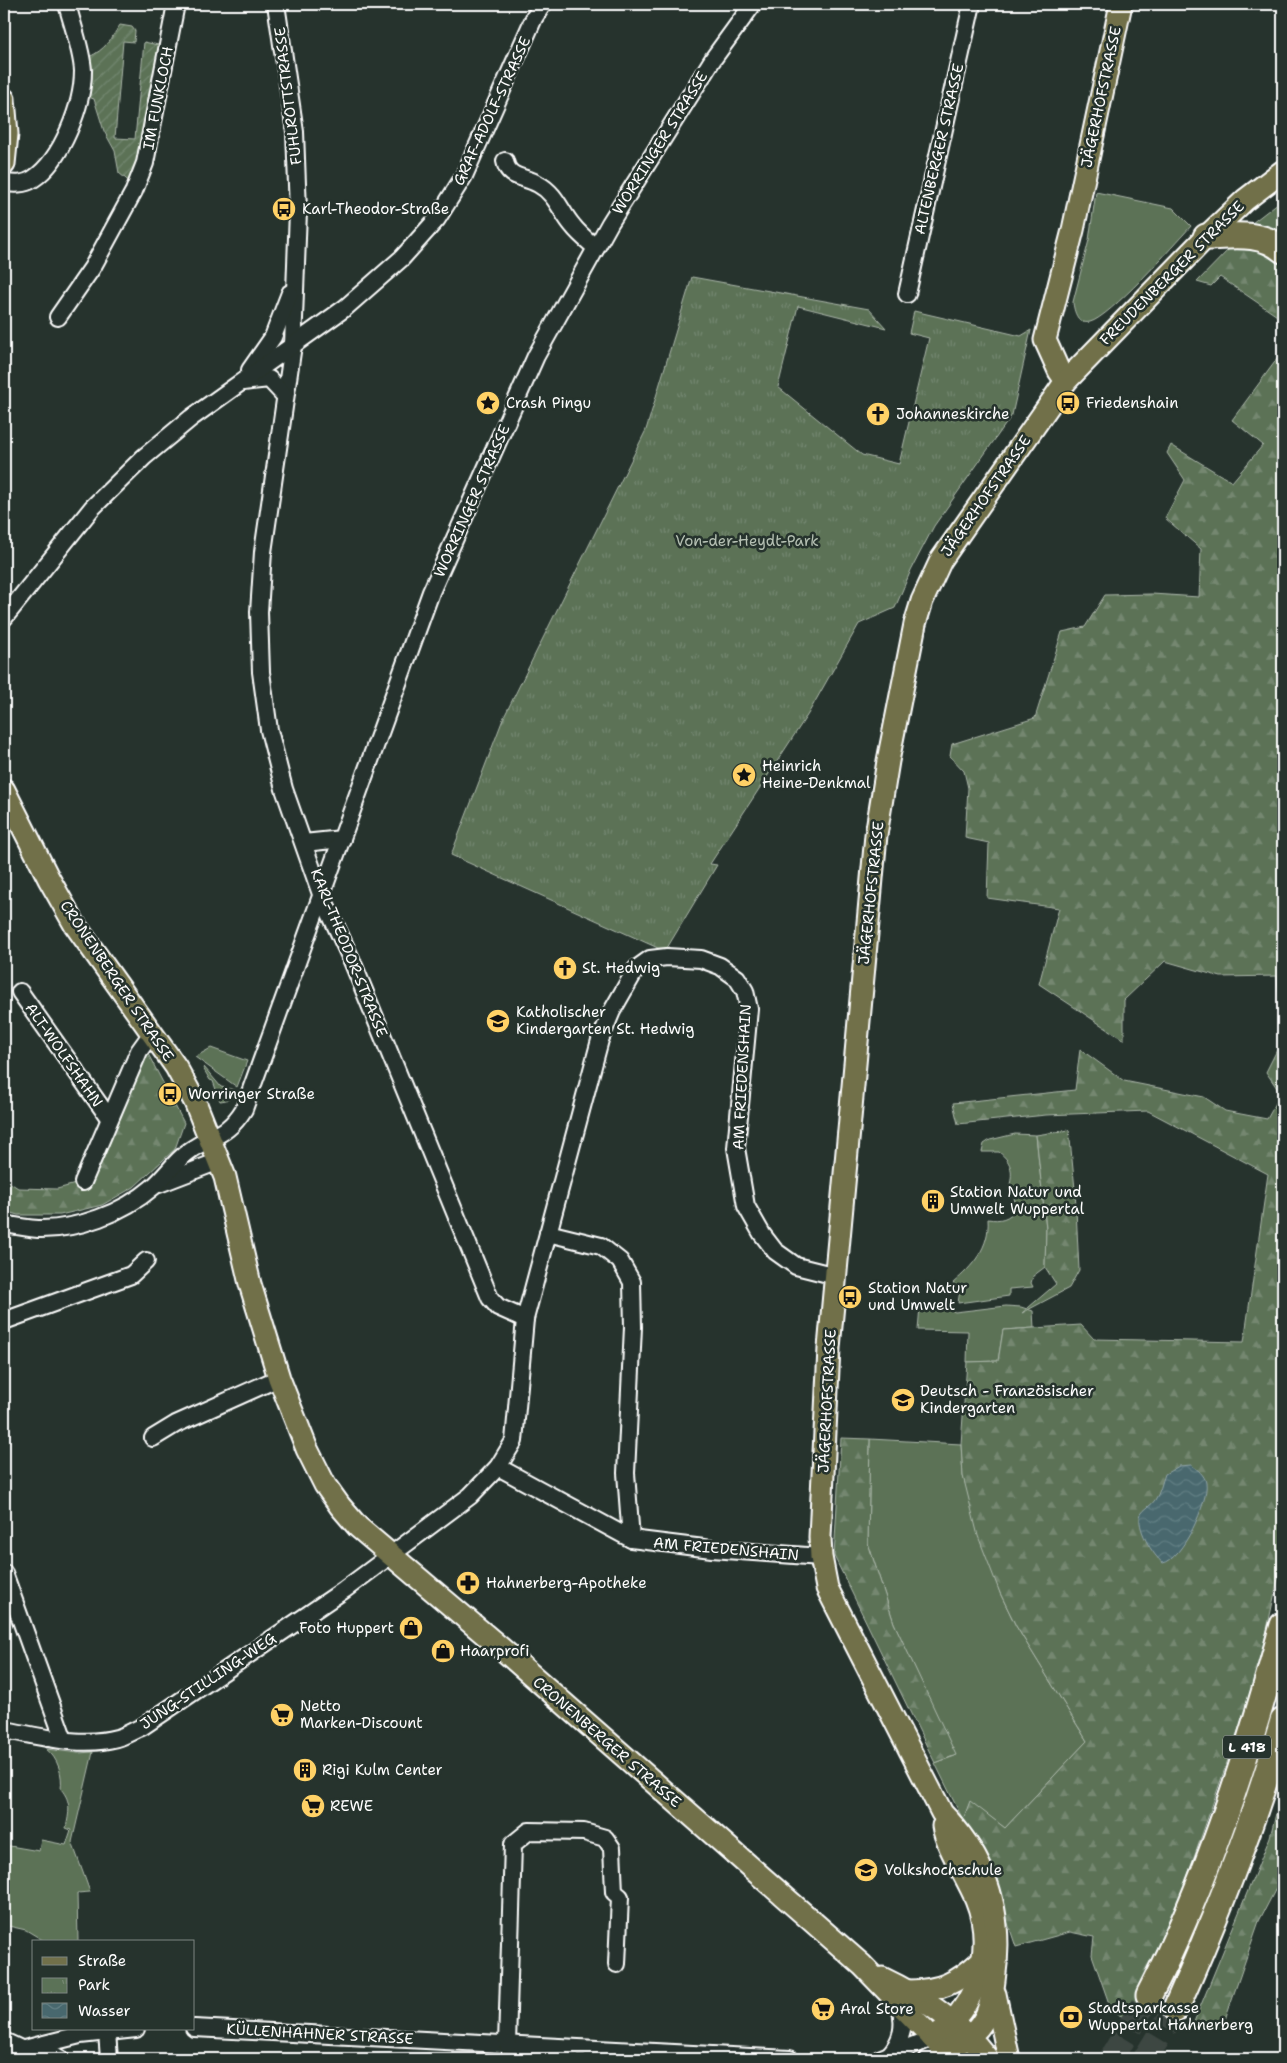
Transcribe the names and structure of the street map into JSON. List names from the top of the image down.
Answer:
{
  "streets": {
    "highway": ["L 418"],
    "main road": ["JÄGERHOFSTRASSE", "FREUDENBERGER STRASSE", "CRONENBERGER STRASSE"],
    "street": [
      "FUHLROTTSTRASSE",
      "IM FUNKLOCH",
      "GRAF-ADOLF-STRASSE",
      "WORRINGER STRASSE",
      "ALTENBERGER STRASSE",
      "KARL-THEODOR-STRASSE",
      "ALT-WOLFSHAHN",
      "AM FRIEDENSHAIN",
      "JUNG-STILLING-WEG",
      "KÜLLENHAHNER STRASSE"
    ]
  },
  "crossings": [
    ["FUHLROTTSTRASSE", "GRAF-ADOLF-STRASSE"],
    ["FUHLROTTSTRASSE", "KARL-THEODOR-STRASSE"],
    ["JÄGERHOFSTRASSE", "FREUDENBERGER STRASSE"],
    ["JÄGERHOFSTRASSE", "CRONENBERGER STRASSE"],
    ["JÄGERHOFSTRASSE", "AM FRIEDENSHAIN"],
    ["GRAF-ADOLF-STRASSE", "KARL-THEODOR-STRASSE"],
    ["WORRINGER STRASSE", "KARL-THEODOR-STRASSE"],
    ["WORRINGER STRASSE", "CRONENBERGER STRASSE"],
    ["KARL-THEODOR-STRASSE", "AM FRIEDENSHAIN"],
    ["CRONENBERGER STRASSE", "ALT-WOLFSHAHN"],
    ["CRONENBERGER STRASSE", "AM FRIEDENSHAIN"],
    ["CRONENBERGER STRASSE", "JUNG-STILLING-WEG"],
    ["AM FRIEDENSHAIN", "JUNG-STILLING-WEG"]
  ],
  "parks": ["Von-der-Heydt-Park"],
  "places": {
    "bus stop": [
      "Karl-Theodor-Straße",
      "Friedenshain",
      "Worringer Straße",
      "Station Natur und Umwelt"
    ],
    "place": ["Crash Pingu", "Heinrich Heine-Denkmal"],
    "church": ["Johanneskirche", "St. Hedwig"],
    "school or university": ["Katholischer Kindergarten St. Hedwig", "Deutsch - Französischer Kindergarten", "Volkshochschule"],
    "building": ["Station Natur und Umwelt Wuppertal", "Rigi Kulm Center"],
    "pharmacy": ["Hahnerberg-Apotheke"],
    "shop": ["Foto Huppert", "Haarprofi"],
    "supermarket": ["Netto Marken-Discount", "REWE", "Aral Store"],
    "bank": ["Stadtsparkasse Wuppertal Hahnerberg"]
  },
  "legend": ["Straße", "Park", "Wasser"]
}
